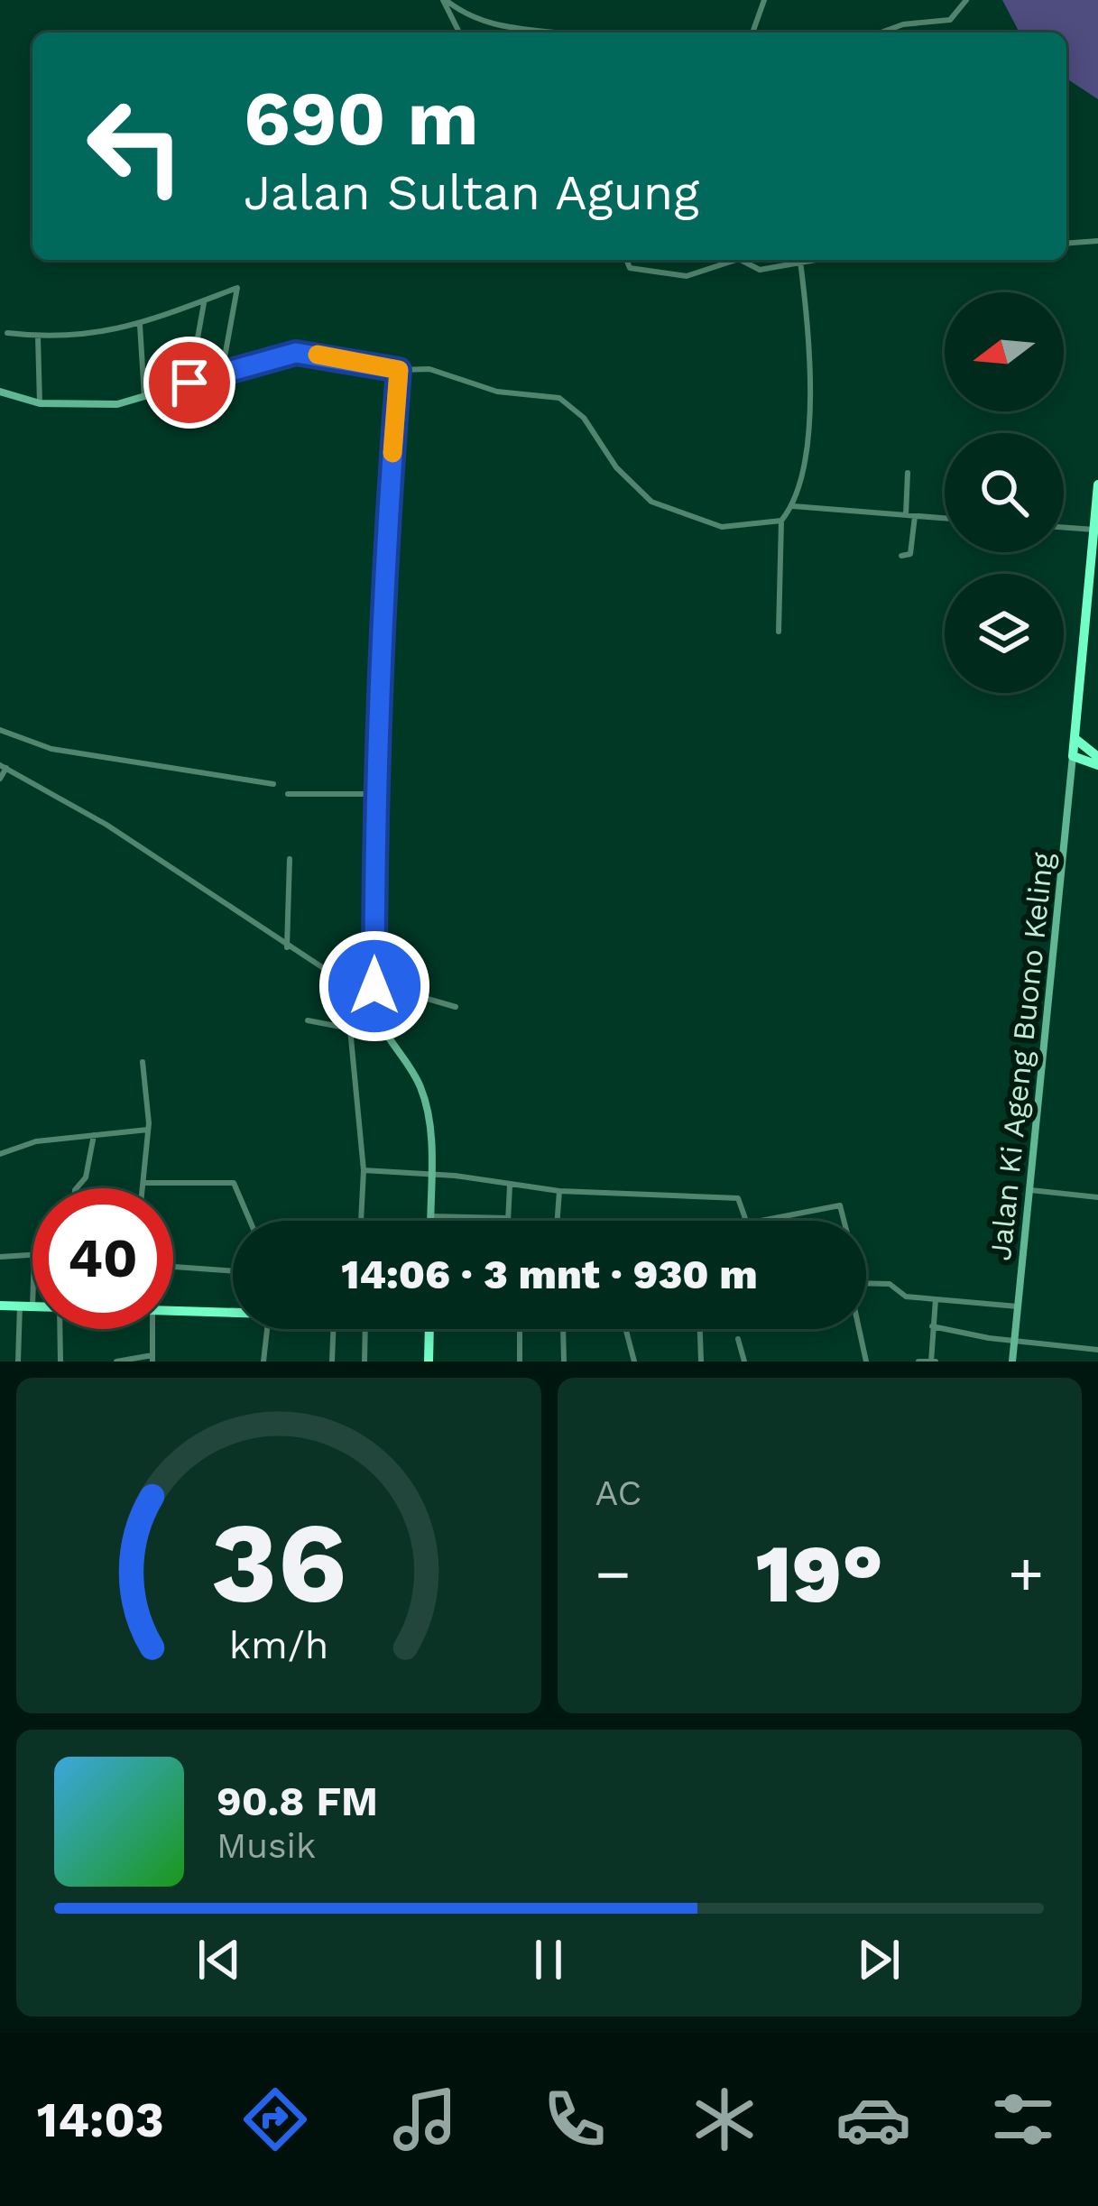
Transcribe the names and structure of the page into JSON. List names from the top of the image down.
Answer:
{
  "streets": {
    "street": ["Jalan Ki Ageng Buono Keling"]
  },
  "north": "left",
  "page": {
    "turn": ["690 m", "Jalan Sultan Agung"],
    "limit": "40",
    "trip": "14:06 · 3 mnt · 930 m",
    "tile": "AC",
    "heat": ["−", "19°", "+"],
    "song": ["90.8 FM", "Musik"],
    "tabs": "14:03",
    "gauge": ["36", "km/h"]
  }
}
